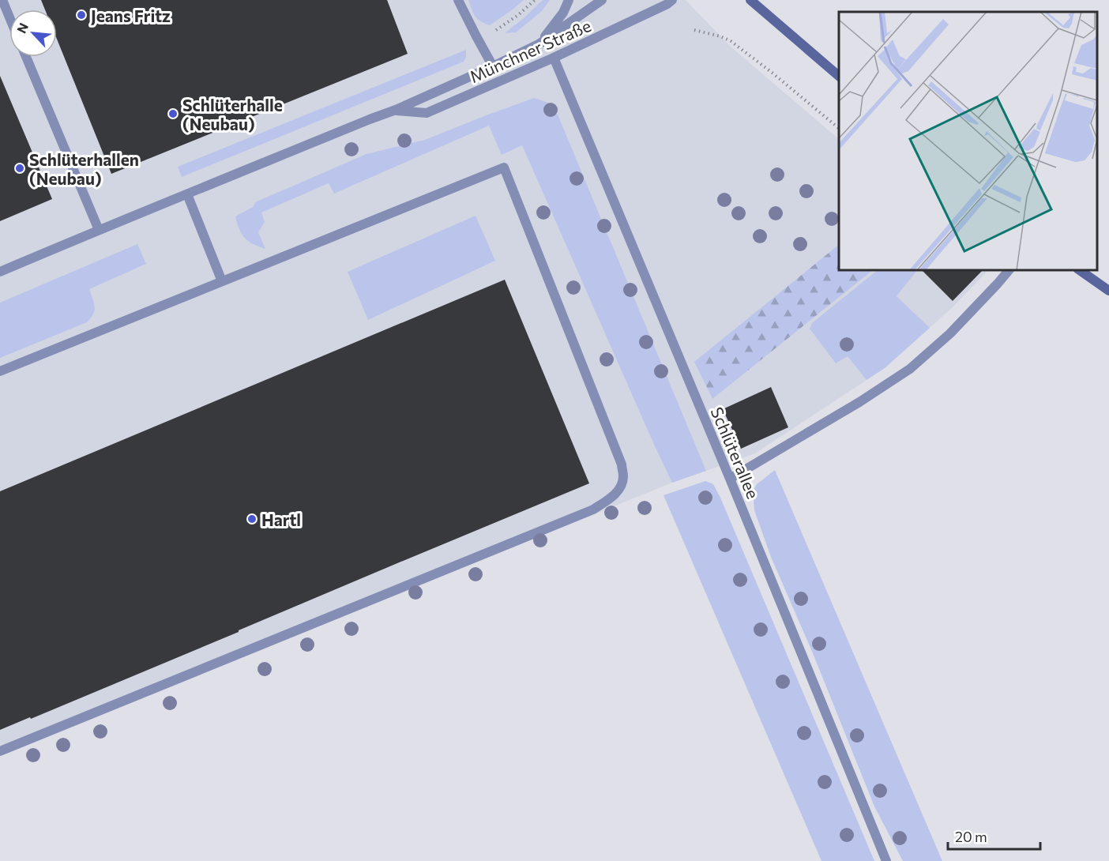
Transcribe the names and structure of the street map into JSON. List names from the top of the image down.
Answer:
{
  "streets": {
    "street": ["Münchner Straße", "Schlüterallee"]
  },
  "crossings": [
    ["Münchner Straße", "Schlüterallee"]
  ],
  "places": [
    "Jeans Fritz",
    "Schlüterhalle (Neubau)",
    "Schlüterhallen (Neubau)",
    "Hartl"
  ],
  "scale_bar": "20 m",
  "north": "top left"
}
